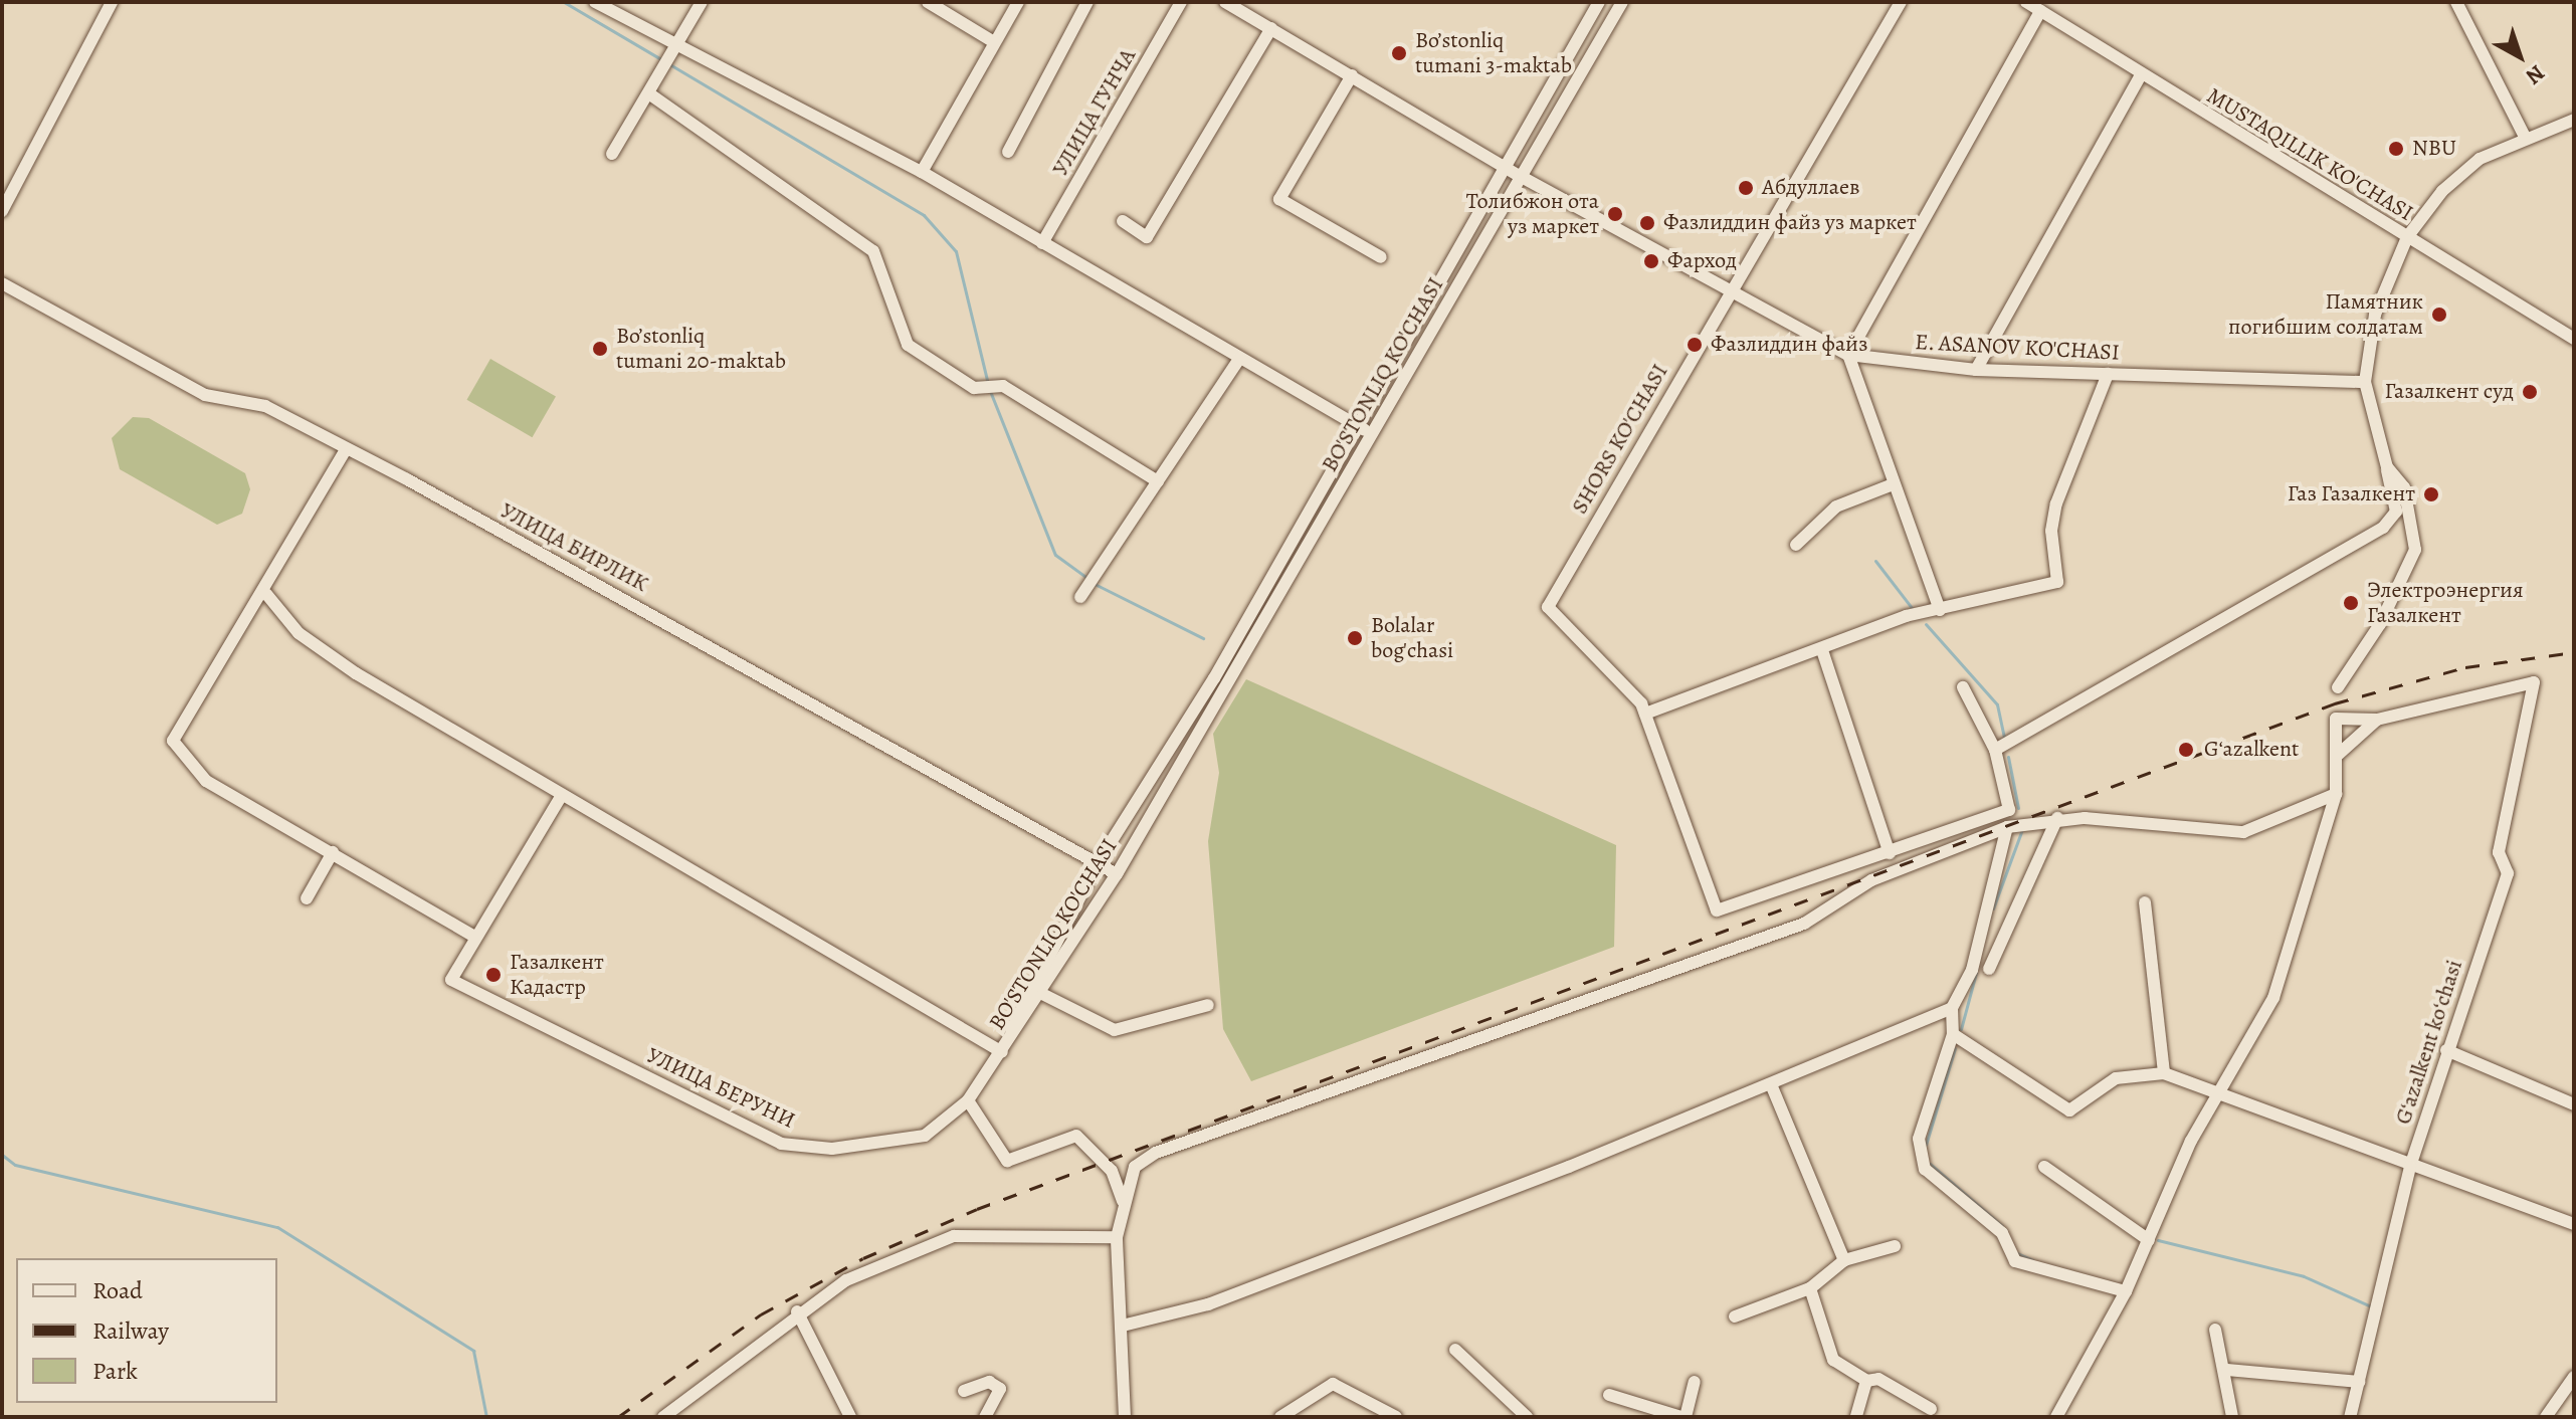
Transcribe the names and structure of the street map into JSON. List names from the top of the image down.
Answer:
{
  "streets": {
    "street": [
      "УЛИЦА ГУНЧА",
      "MUSTAQILLIK KO'CHASI",
      "E. ASANOV KO'CHASI",
      "BO'STONLIQ KO'CHASI",
      "SHORS KO'CHASI",
      "УЛИЦА БИРЛИК",
      "Gʻazalkent koʻchasi",
      "УЛИЦА БЕРУНИ"
    ]
  },
  "crossings": [
    ["E. ASANOV KO'CHASI", "BO'STONLIQ KO'CHASI"],
    ["E. ASANOV KO'CHASI", "SHORS KO'CHASI"],
    ["BO'STONLIQ KO'CHASI", "УЛИЦА БИРЛИК"],
    ["BO'STONLIQ KO'CHASI", "УЛИЦА БЕРУНИ"]
  ],
  "places": [
    "Bo’stonliq tumani 3-maktab",
    "NBU",
    "Абдуллаев",
    "Толибжон ота уз маркет",
    "Фазлиддин файз уз маркет",
    "Фарход",
    "Памятник погибшим солдатам",
    "Фазлиддин файз",
    "Bo’stonliq tumani 20-maktab",
    "Газалкент суд",
    "Газ Газалкент",
    "Электроэнергия Газалкент",
    "Bolalar bog'chasi",
    "Gʻazalkent",
    "Газалкент Кадастр"
  ],
  "legend": ["Road", "Railway", "Park"],
  "north": "bottom right"
}
